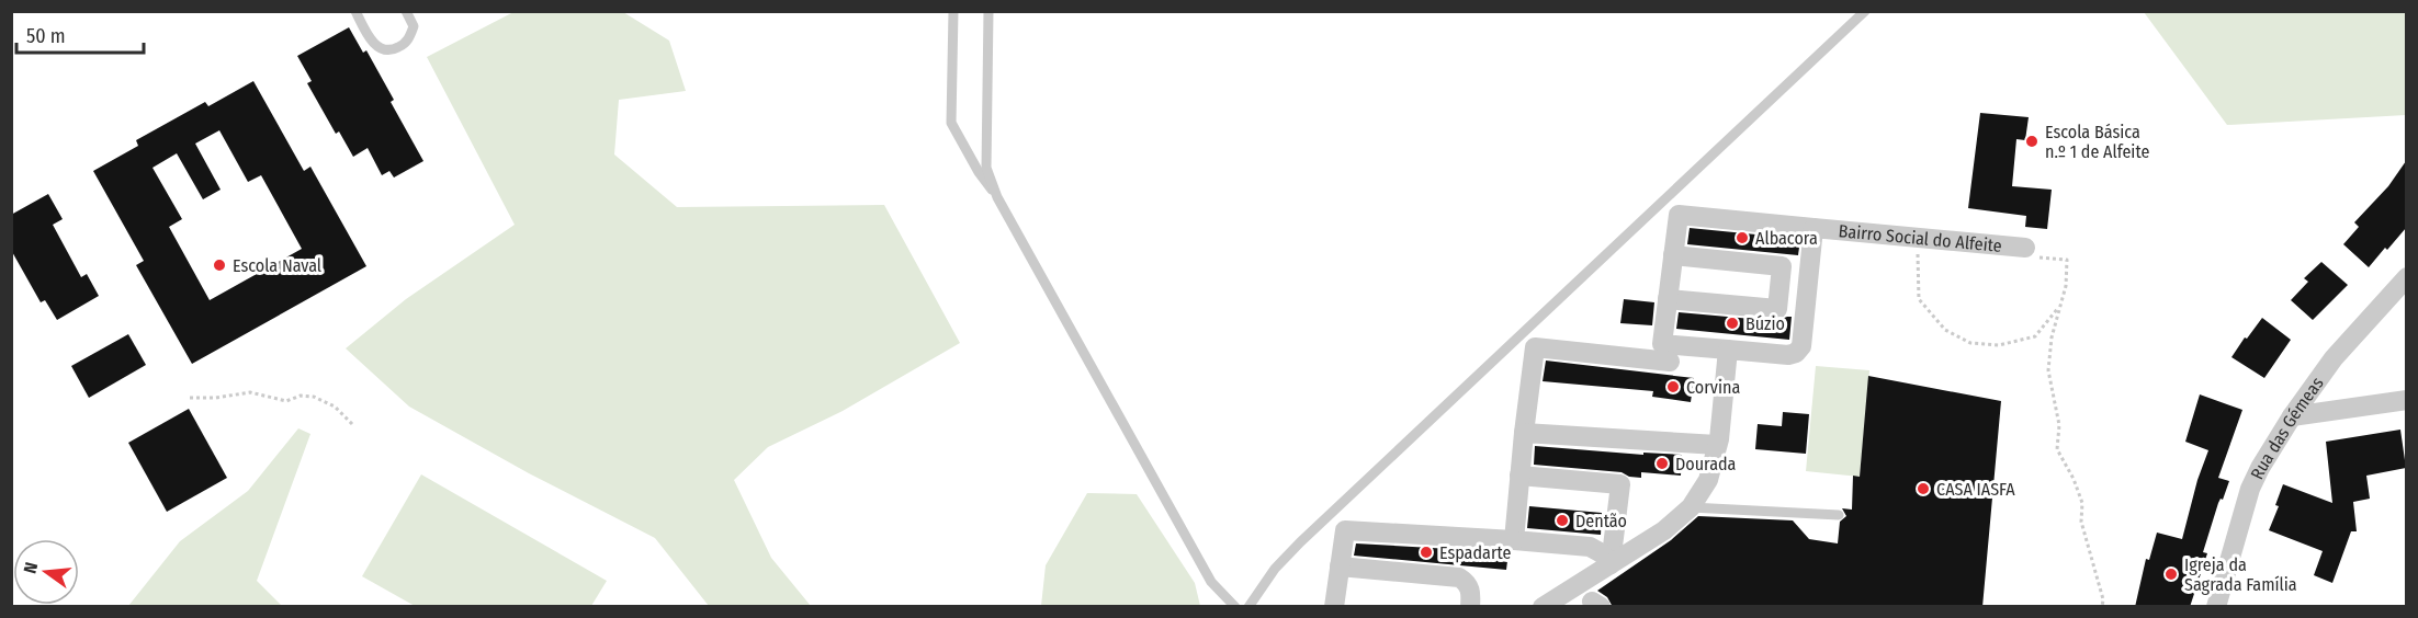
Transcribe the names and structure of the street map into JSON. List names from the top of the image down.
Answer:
{
  "streets": {
    "street": ["Bairro Social do Alfeite", "Rua das Gémeas"]
  },
  "places": [
    "Escola Básica n.º 1 de Alfeite",
    "Albacora",
    "Escola Naval",
    "Búzio",
    "Corvina",
    "Dourada",
    "CASA IASFA",
    "Dentão",
    "Espadarte",
    "Igreja da Sagrada Família"
  ],
  "scale_bar": "50 m",
  "north": "left"
}
